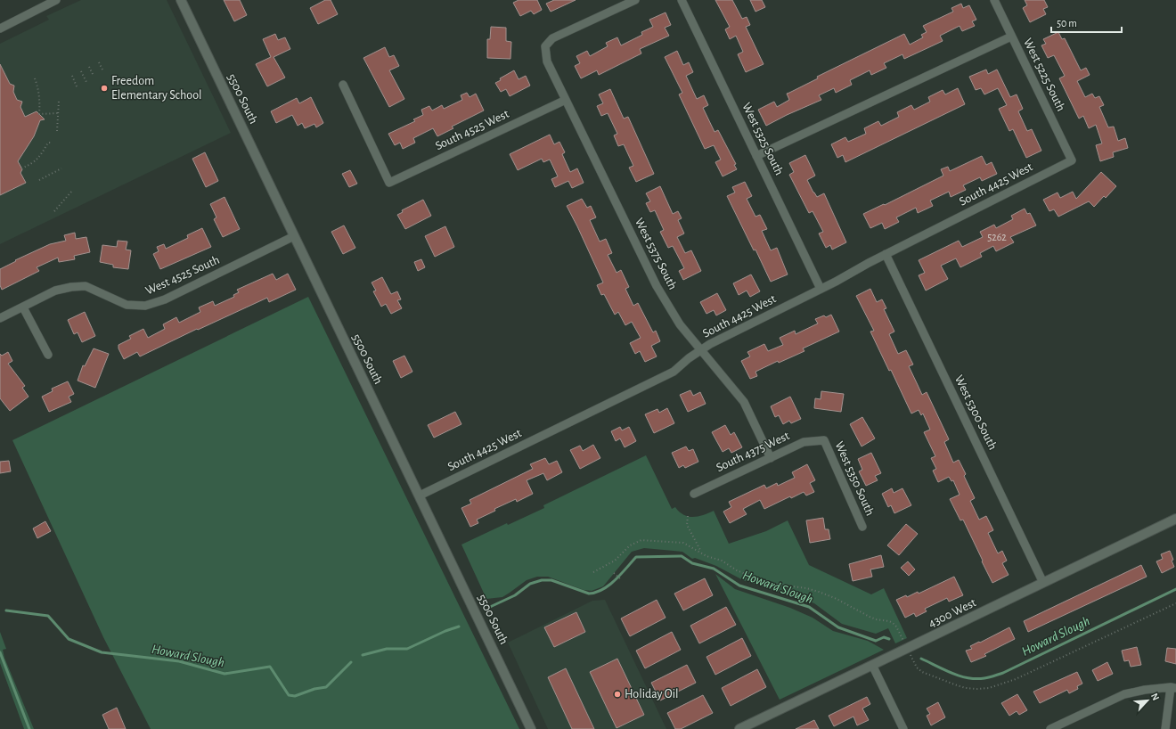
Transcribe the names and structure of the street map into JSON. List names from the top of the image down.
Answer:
{
  "streets": {
    "main road": ["5500 South", "4300 West"],
    "street": [
      "West 5225 South",
      "South 4525 West",
      "West 5325 South",
      "South 4425 West",
      "West 5375 South",
      "West 4525 South",
      "West 5300 South",
      "South 4375 West",
      "West 5350 South"
    ]
  },
  "crossings": [
    ["West 5225 South", "South 4425 West"],
    ["5500 South", "South 4425 West"],
    ["5500 South", "West 4525 South"],
    ["South 4525 West", "West 5375 South"],
    ["West 5325 South", "South 4425 West"],
    ["South 4425 West", "West 5375 South"],
    ["South 4425 West", "West 5300 South"],
    ["West 5375 South", "South 4375 West"],
    ["West 5300 South", "4300 West"],
    ["South 4375 West", "West 5350 South"]
  ],
  "water": ["Howard Slough"],
  "places": ["Freedom Elementary School", "Holiday Oil"],
  "house_numbers": ["5262"],
  "scale_bar": "50 m",
  "north": "top right"
}
